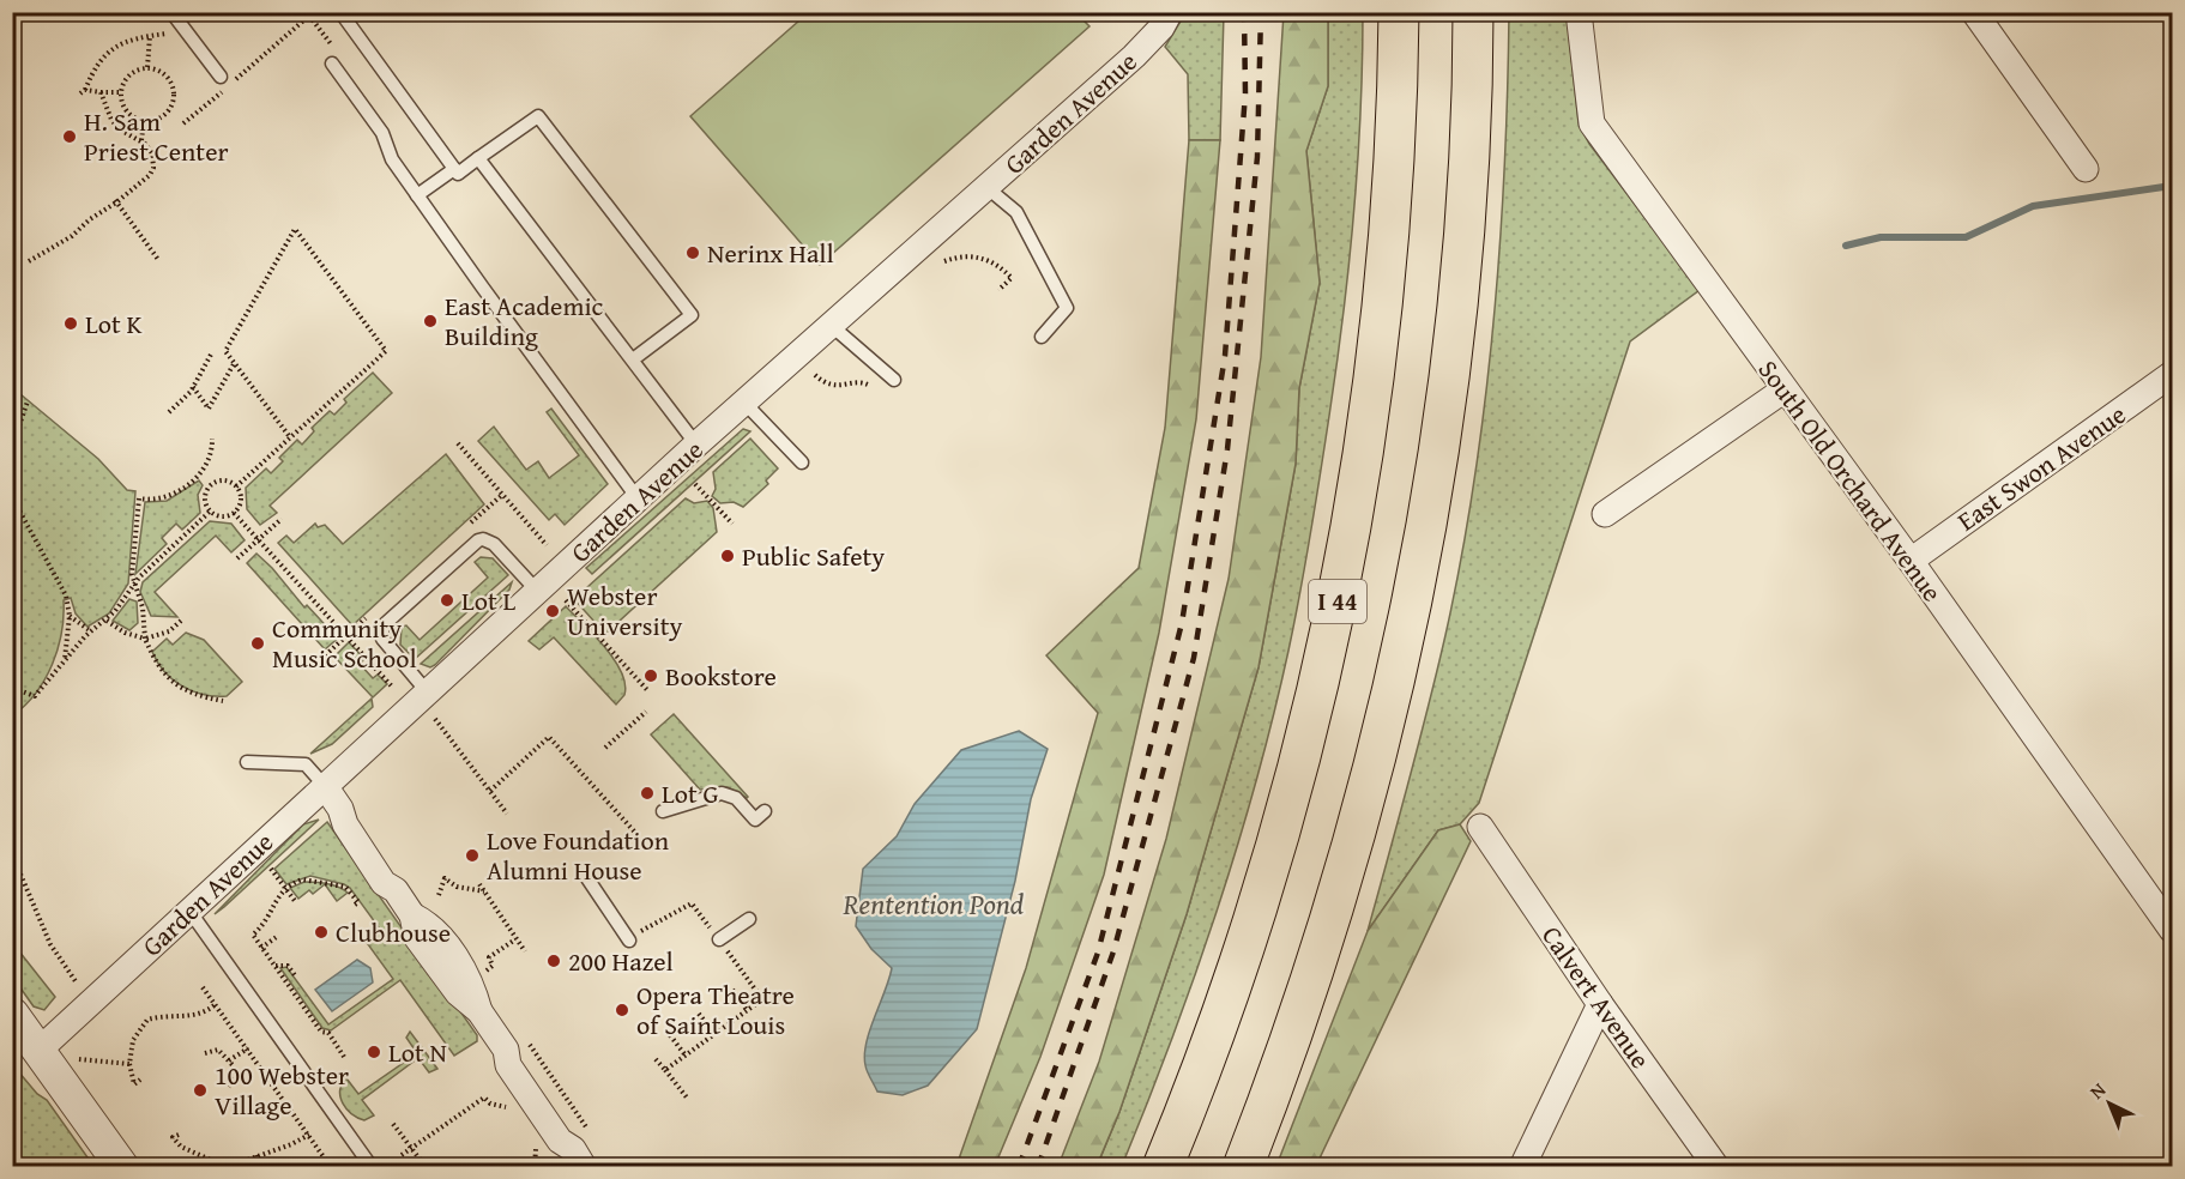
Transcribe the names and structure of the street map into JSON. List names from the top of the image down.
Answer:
{
  "streets": {
    "highway": ["I 44"],
    "street": [
      "Garden Avenue",
      "East Swon Avenue",
      "South Old Orchard Avenue",
      "Calvert Avenue"
    ]
  },
  "crossings": [
    ["East Swon Avenue", "South Old Orchard Avenue"]
  ],
  "water": ["Rentention Pond"],
  "places": [
    "H. Sam Priest Center",
    "Nerinx Hall",
    "East Academic Building",
    "Lot K",
    "Public Safety",
    "Lot L",
    "Webster University",
    "Community Music School",
    "Bookstore",
    "Lot G",
    "Love Foundation Alumni House",
    "Clubhouse",
    "200 Hazel",
    "Opera Theatre of Saint Louis",
    "Lot N",
    "100 Webster Village"
  ],
  "north": "top left"
}
